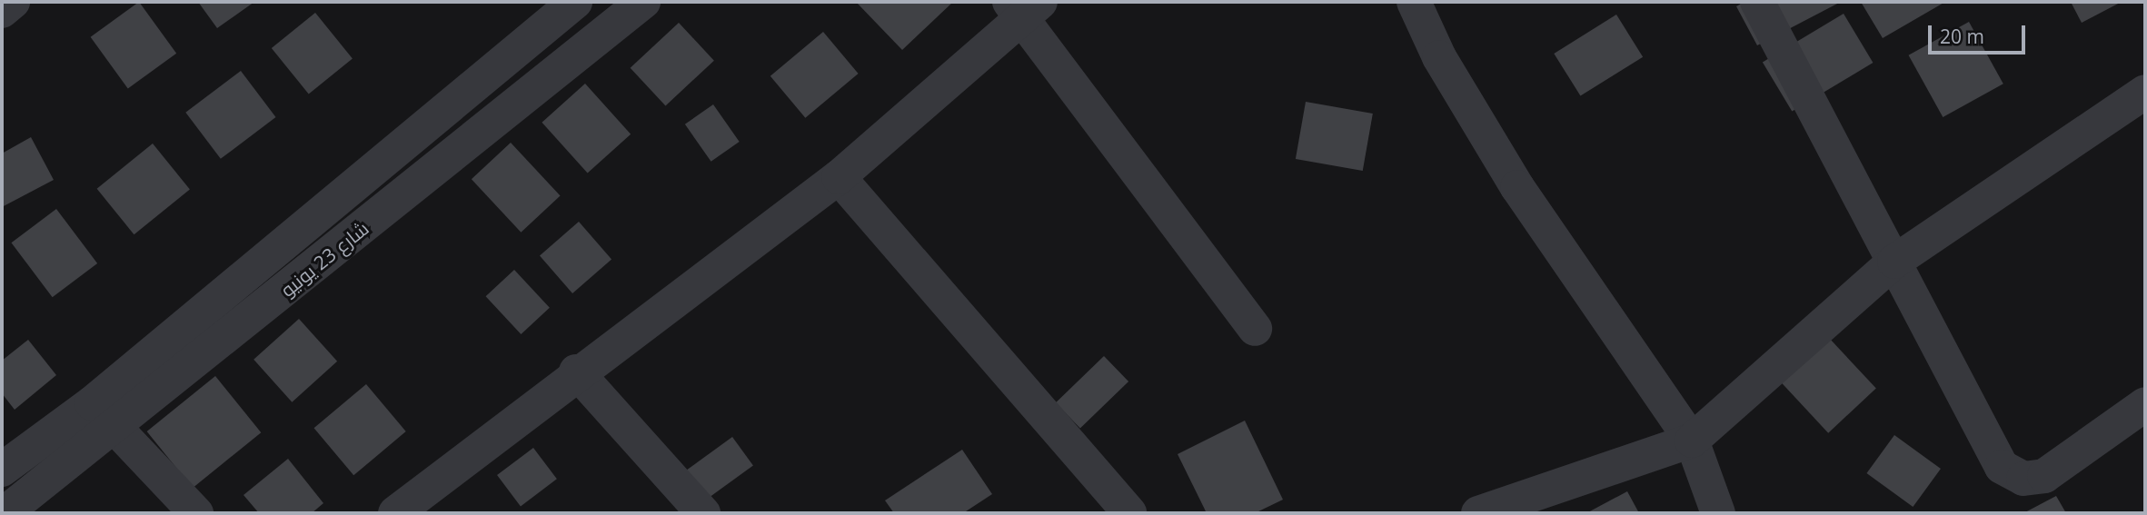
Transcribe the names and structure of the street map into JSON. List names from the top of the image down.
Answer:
{
  "streets": {
    "street": ["شارع 23 يونيو"]
  },
  "scale_bar": "20 m"
}
